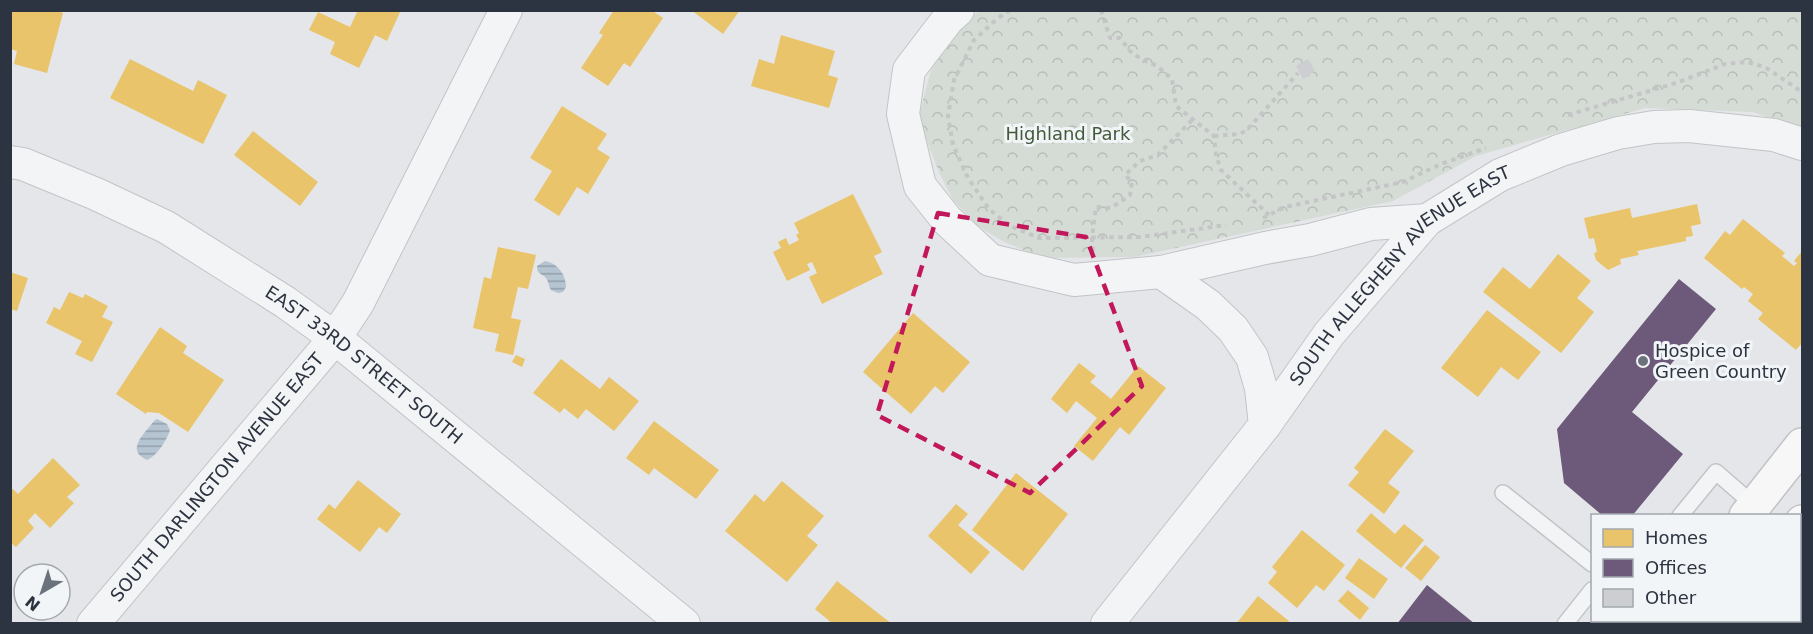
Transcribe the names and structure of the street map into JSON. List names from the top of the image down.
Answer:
{
  "streets": {
    "street": ["SOUTH ALLEGHENY AVENUE EAST", "EAST 33RD STREET SOUTH", "SOUTH DARLINGTON AVENUE EAST"]
  },
  "crossings": [
    ["EAST 33RD STREET SOUTH", "SOUTH DARLINGTON AVENUE EAST"]
  ],
  "parks": ["Highland Park"],
  "places": ["Hospice of Green Country"],
  "legend": ["Homes", "Offices", "Other"],
  "north": "bottom left"
}
